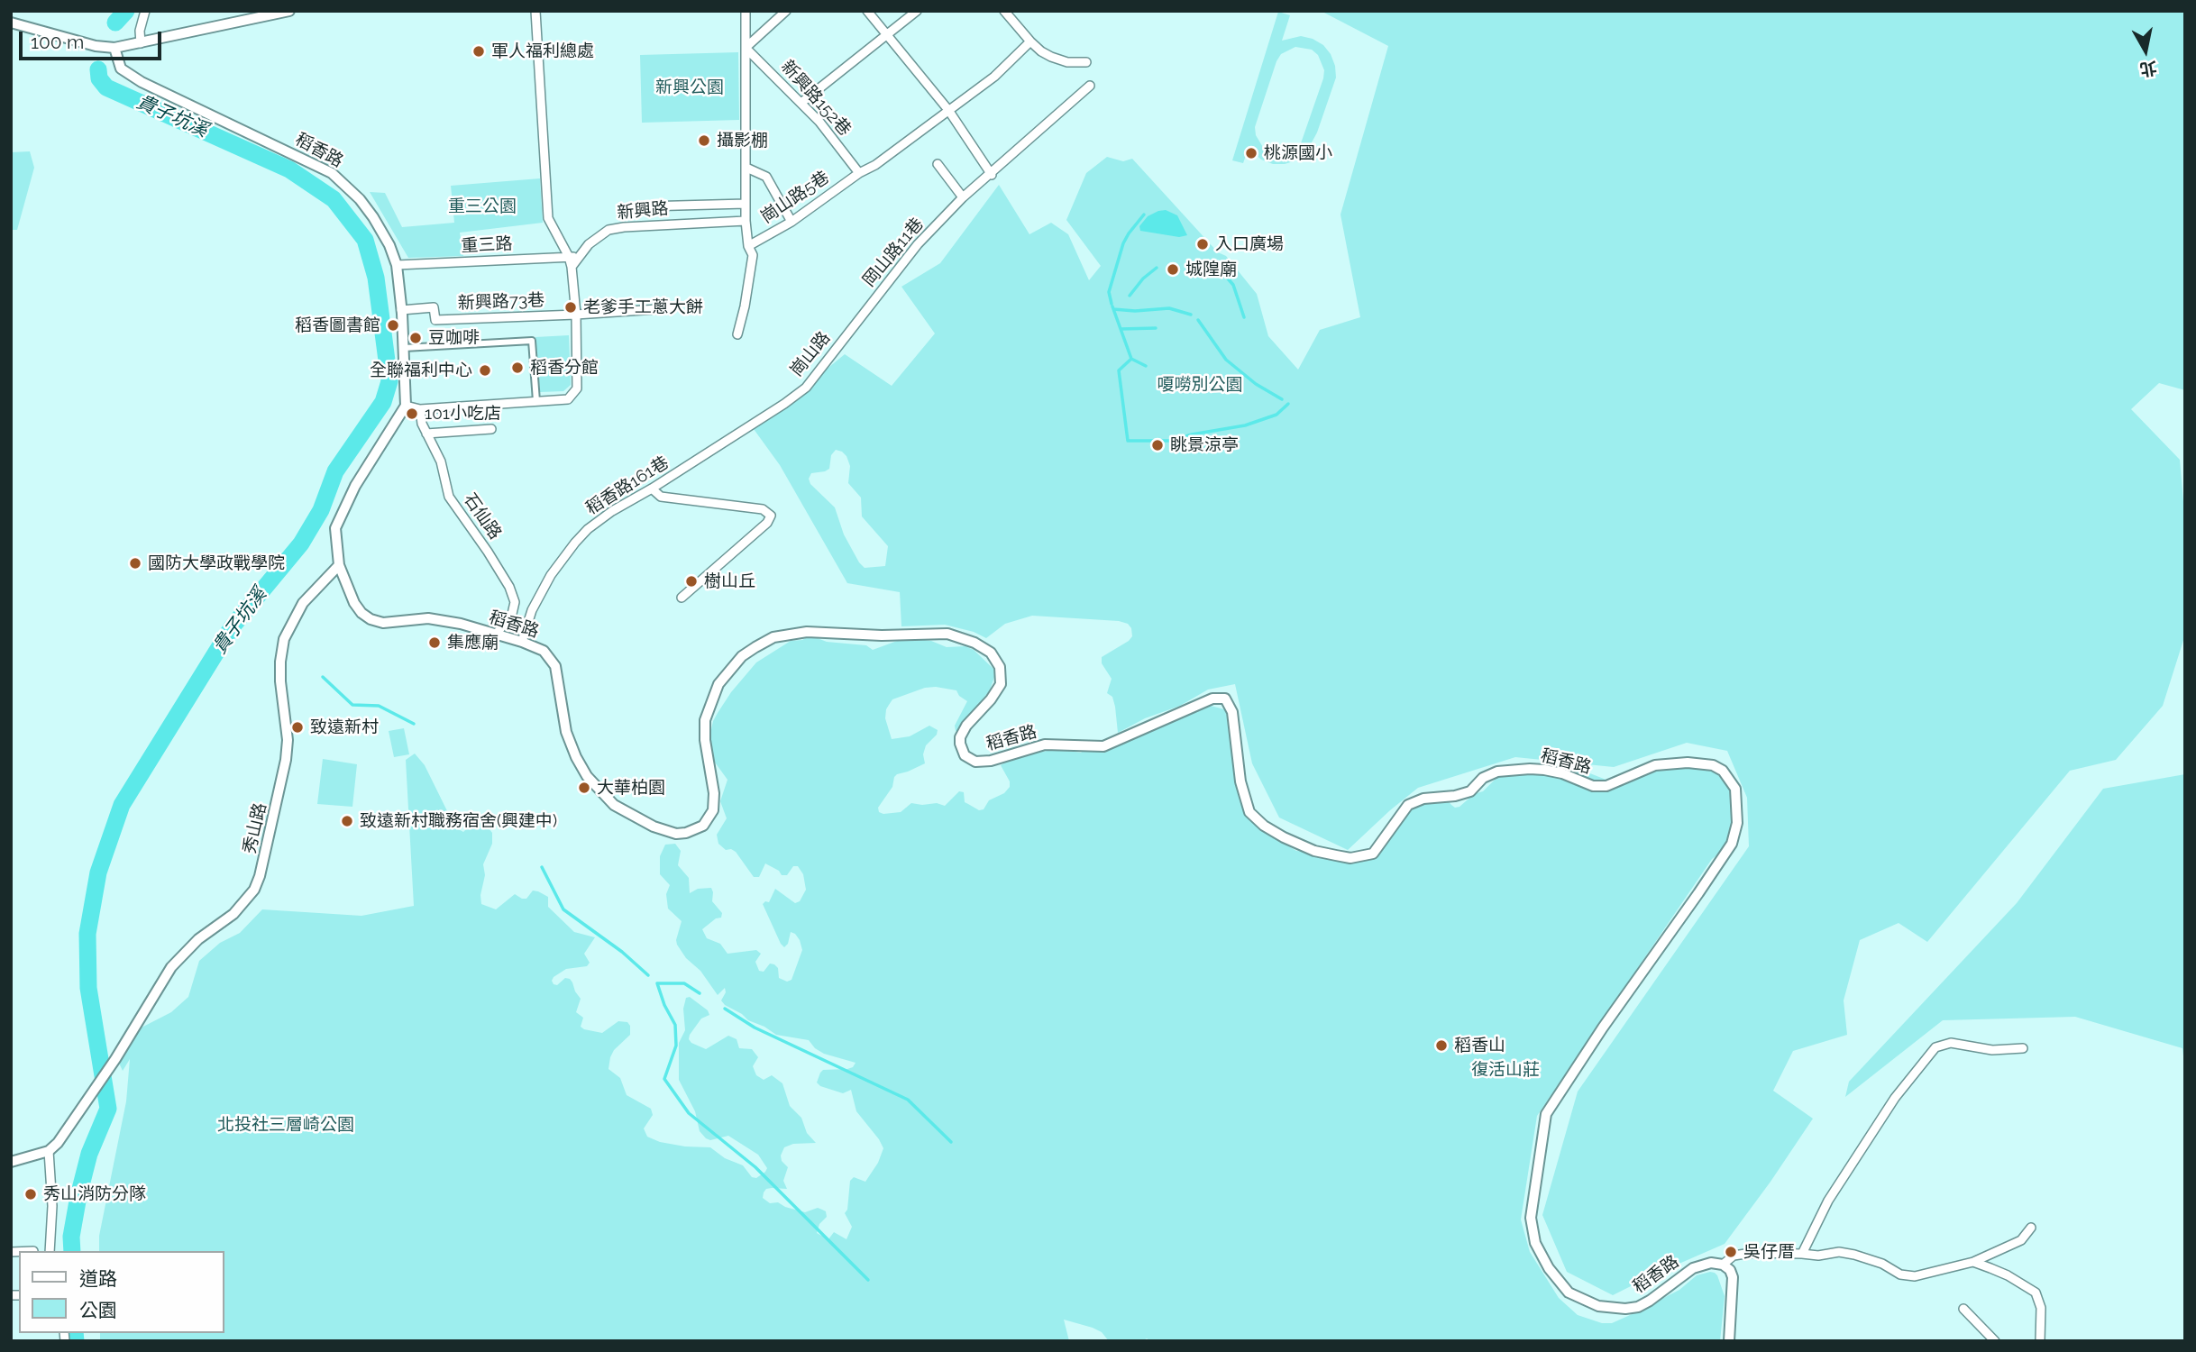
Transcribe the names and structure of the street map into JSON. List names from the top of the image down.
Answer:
{
  "streets": {
    "street": [
      "新興路152巷",
      "稻香路",
      "崗山路5巷",
      "新興路",
      "重三路",
      "岡山路11巷",
      "新興路73巷",
      "崗山路",
      "稻香路161巷",
      "石仙路",
      "秀山路"
    ]
  },
  "crossings": [
    ["新興路152巷", "崗山路5巷"],
    ["稻香路", "新興路"],
    ["稻香路", "重三路"],
    ["稻香路", "新興路73巷"],
    ["稻香路", "稻香路161巷"],
    ["稻香路", "石仙路"],
    ["稻香路", "秀山路"],
    ["新興路", "重三路"],
    ["新興路", "新興路73巷"],
    ["新興路", "石仙路"],
    ["岡山路11巷", "崗山路"],
    ["崗山路", "稻香路161巷"]
  ],
  "water": ["貴子坑溪"],
  "parks": [
    "新興公園",
    "重三公園",
    "嗄嘮別公園",
    "復活山莊",
    "北投社三層崎公園"
  ],
  "places": [
    "軍人福利總處",
    "攝影棚",
    "桃源國小",
    "入口廣場",
    "城隍廟",
    "老爹手工蔥大餅",
    "稻香圖書館",
    "豆咖啡",
    "稻香分館",
    "全聯福利中心",
    "101小吃店",
    "眺景涼亭",
    "國防大學政戰學院",
    "樹山丘",
    "集應廟",
    "致遠新村",
    "大華柏園",
    "致遠新村職務宿舍(興建中)",
    "稻香山",
    "秀山消防分隊",
    "吳仔厝"
  ],
  "legend": ["道路", "公園"],
  "scale_bar": "100 m",
  "north": "bottom"
}
